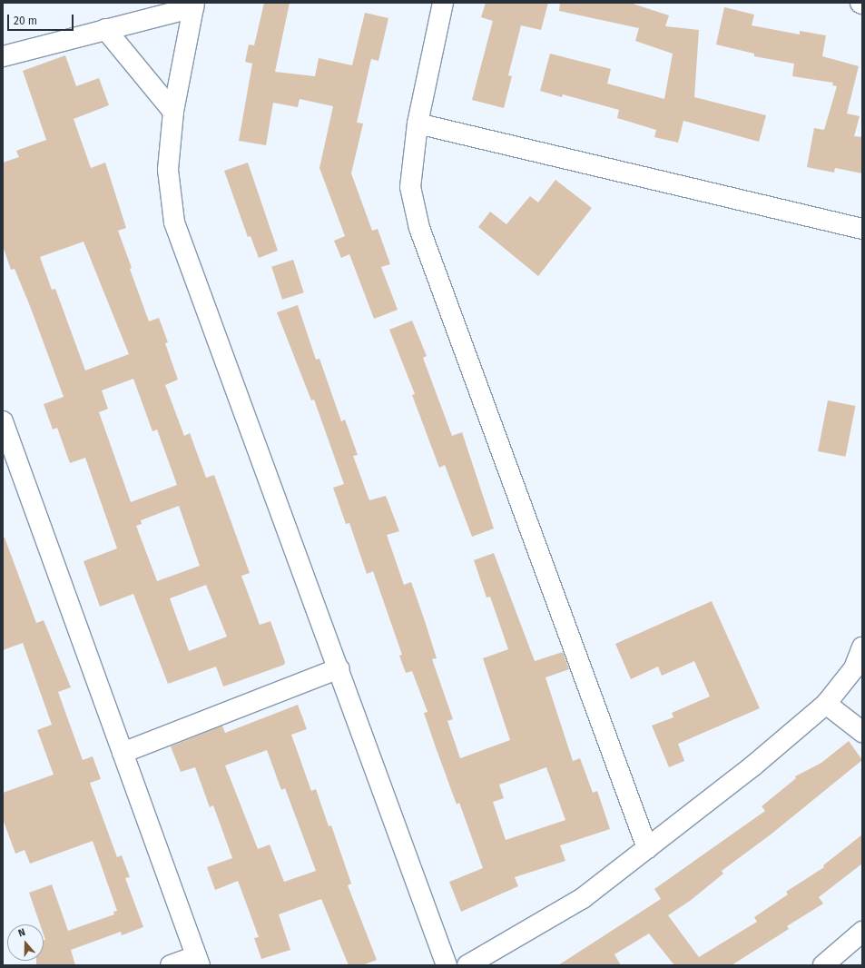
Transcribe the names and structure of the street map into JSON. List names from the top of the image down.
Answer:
{
  "scale_bar": "20 m",
  "north": "top"
}
